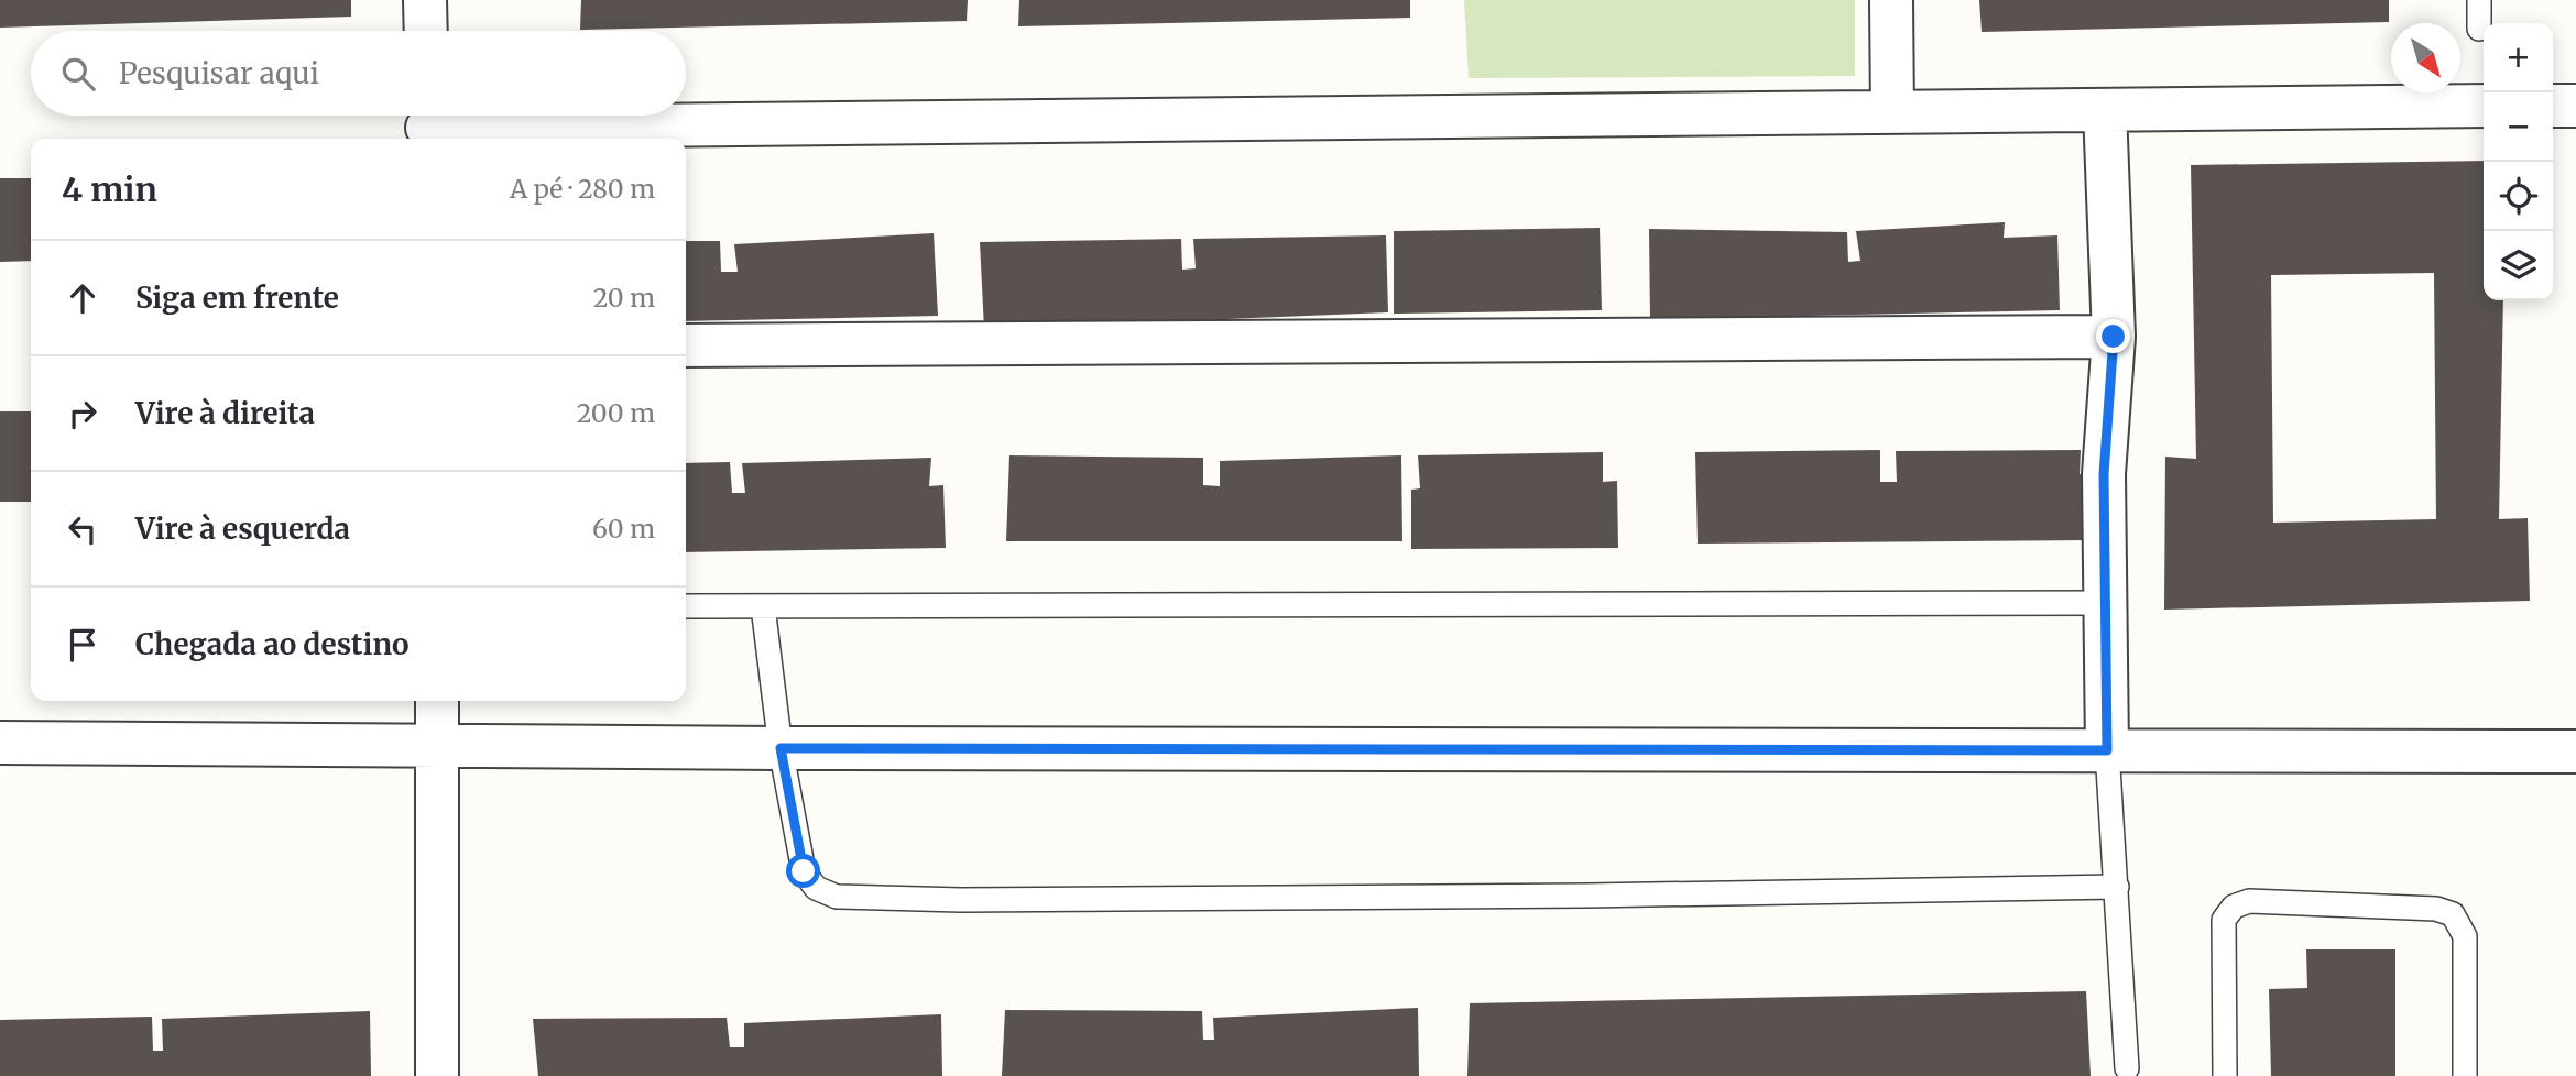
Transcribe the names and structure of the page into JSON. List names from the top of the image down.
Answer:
{
  "north": "bottom right",
  "page": {
    "map_buttons": ["+", "−"],
    "search": "Pesquisar aqui",
    "heading": ["4 min", "A pé · 280 m"],
    "list": [
      ["Siga em frente", "20 m"],
      ["Vire à direita", "200 m"],
      ["Vire à esquerda", "60 m"],
      "Chegada ao destino"
    ]
  }
}
